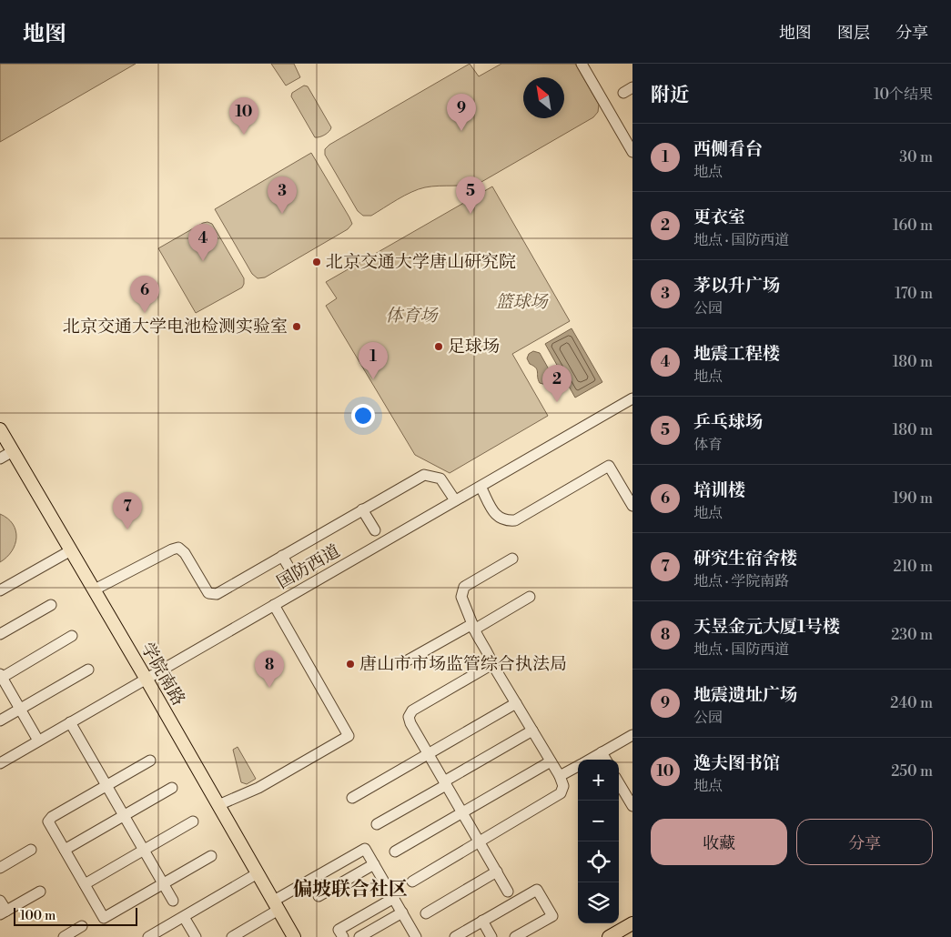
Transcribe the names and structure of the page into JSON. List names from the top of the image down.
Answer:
{
  "streets": {
    "main road": ["学院南路"],
    "street": ["国防西道"]
  },
  "crossings": [
    ["国防西道", "学院南路"]
  ],
  "districts": ["偏坡联合社区"],
  "parks": ["篮球场", "体育场"],
  "places": [
    "北京交通大学唐山研究院",
    "北京交通大学电池检测实验室",
    "足球场",
    "唐山市市场监管综合执法局"
  ],
  "scale_bar": "100 m",
  "north": "top left",
  "page": {
    "header": "地图",
    "nav": ["地图", "图层", "分享"],
    "heading": ["附近", "10个结果"],
    "pins": [
      "9",
      "10",
      "3",
      "5",
      "4",
      "6",
      "1",
      "2",
      "7",
      "8"
    ],
    "list": [
      {
        "mark": "1",
        "name": "西侧看台",
        "note": "地点",
        "value": "30 m"
      },
      {
        "mark": "2",
        "name": "更衣室",
        "note": "地点 · 国防西道",
        "value": "160 m"
      },
      {
        "mark": "3",
        "name": "茅以升广场",
        "note": "公园",
        "value": "170 m"
      },
      {
        "mark": "4",
        "name": "地震工程楼",
        "note": "地点",
        "value": "180 m"
      },
      {
        "mark": "5",
        "name": "乒乓球场",
        "note": "体育",
        "value": "180 m"
      },
      {
        "mark": "6",
        "name": "培训楼",
        "note": "地点",
        "value": "190 m"
      },
      {
        "mark": "7",
        "name": "研究生宿舍楼",
        "note": "地点 · 学院南路",
        "value": "210 m"
      },
      {
        "mark": "8",
        "name": "天昱金元大厦1号楼",
        "note": "地点 · 国防西道",
        "value": "230 m"
      },
      {
        "mark": "9",
        "name": "地震遗址广场",
        "note": "公园",
        "value": "240 m"
      },
      {
        "mark": "10",
        "name": "逸夫图书馆",
        "note": "地点",
        "value": "250 m"
      }
    ],
    "map_buttons": ["+", "−"],
    "buttons": ["收藏", "分享"],
    "scale": "100 m"
  }
}
